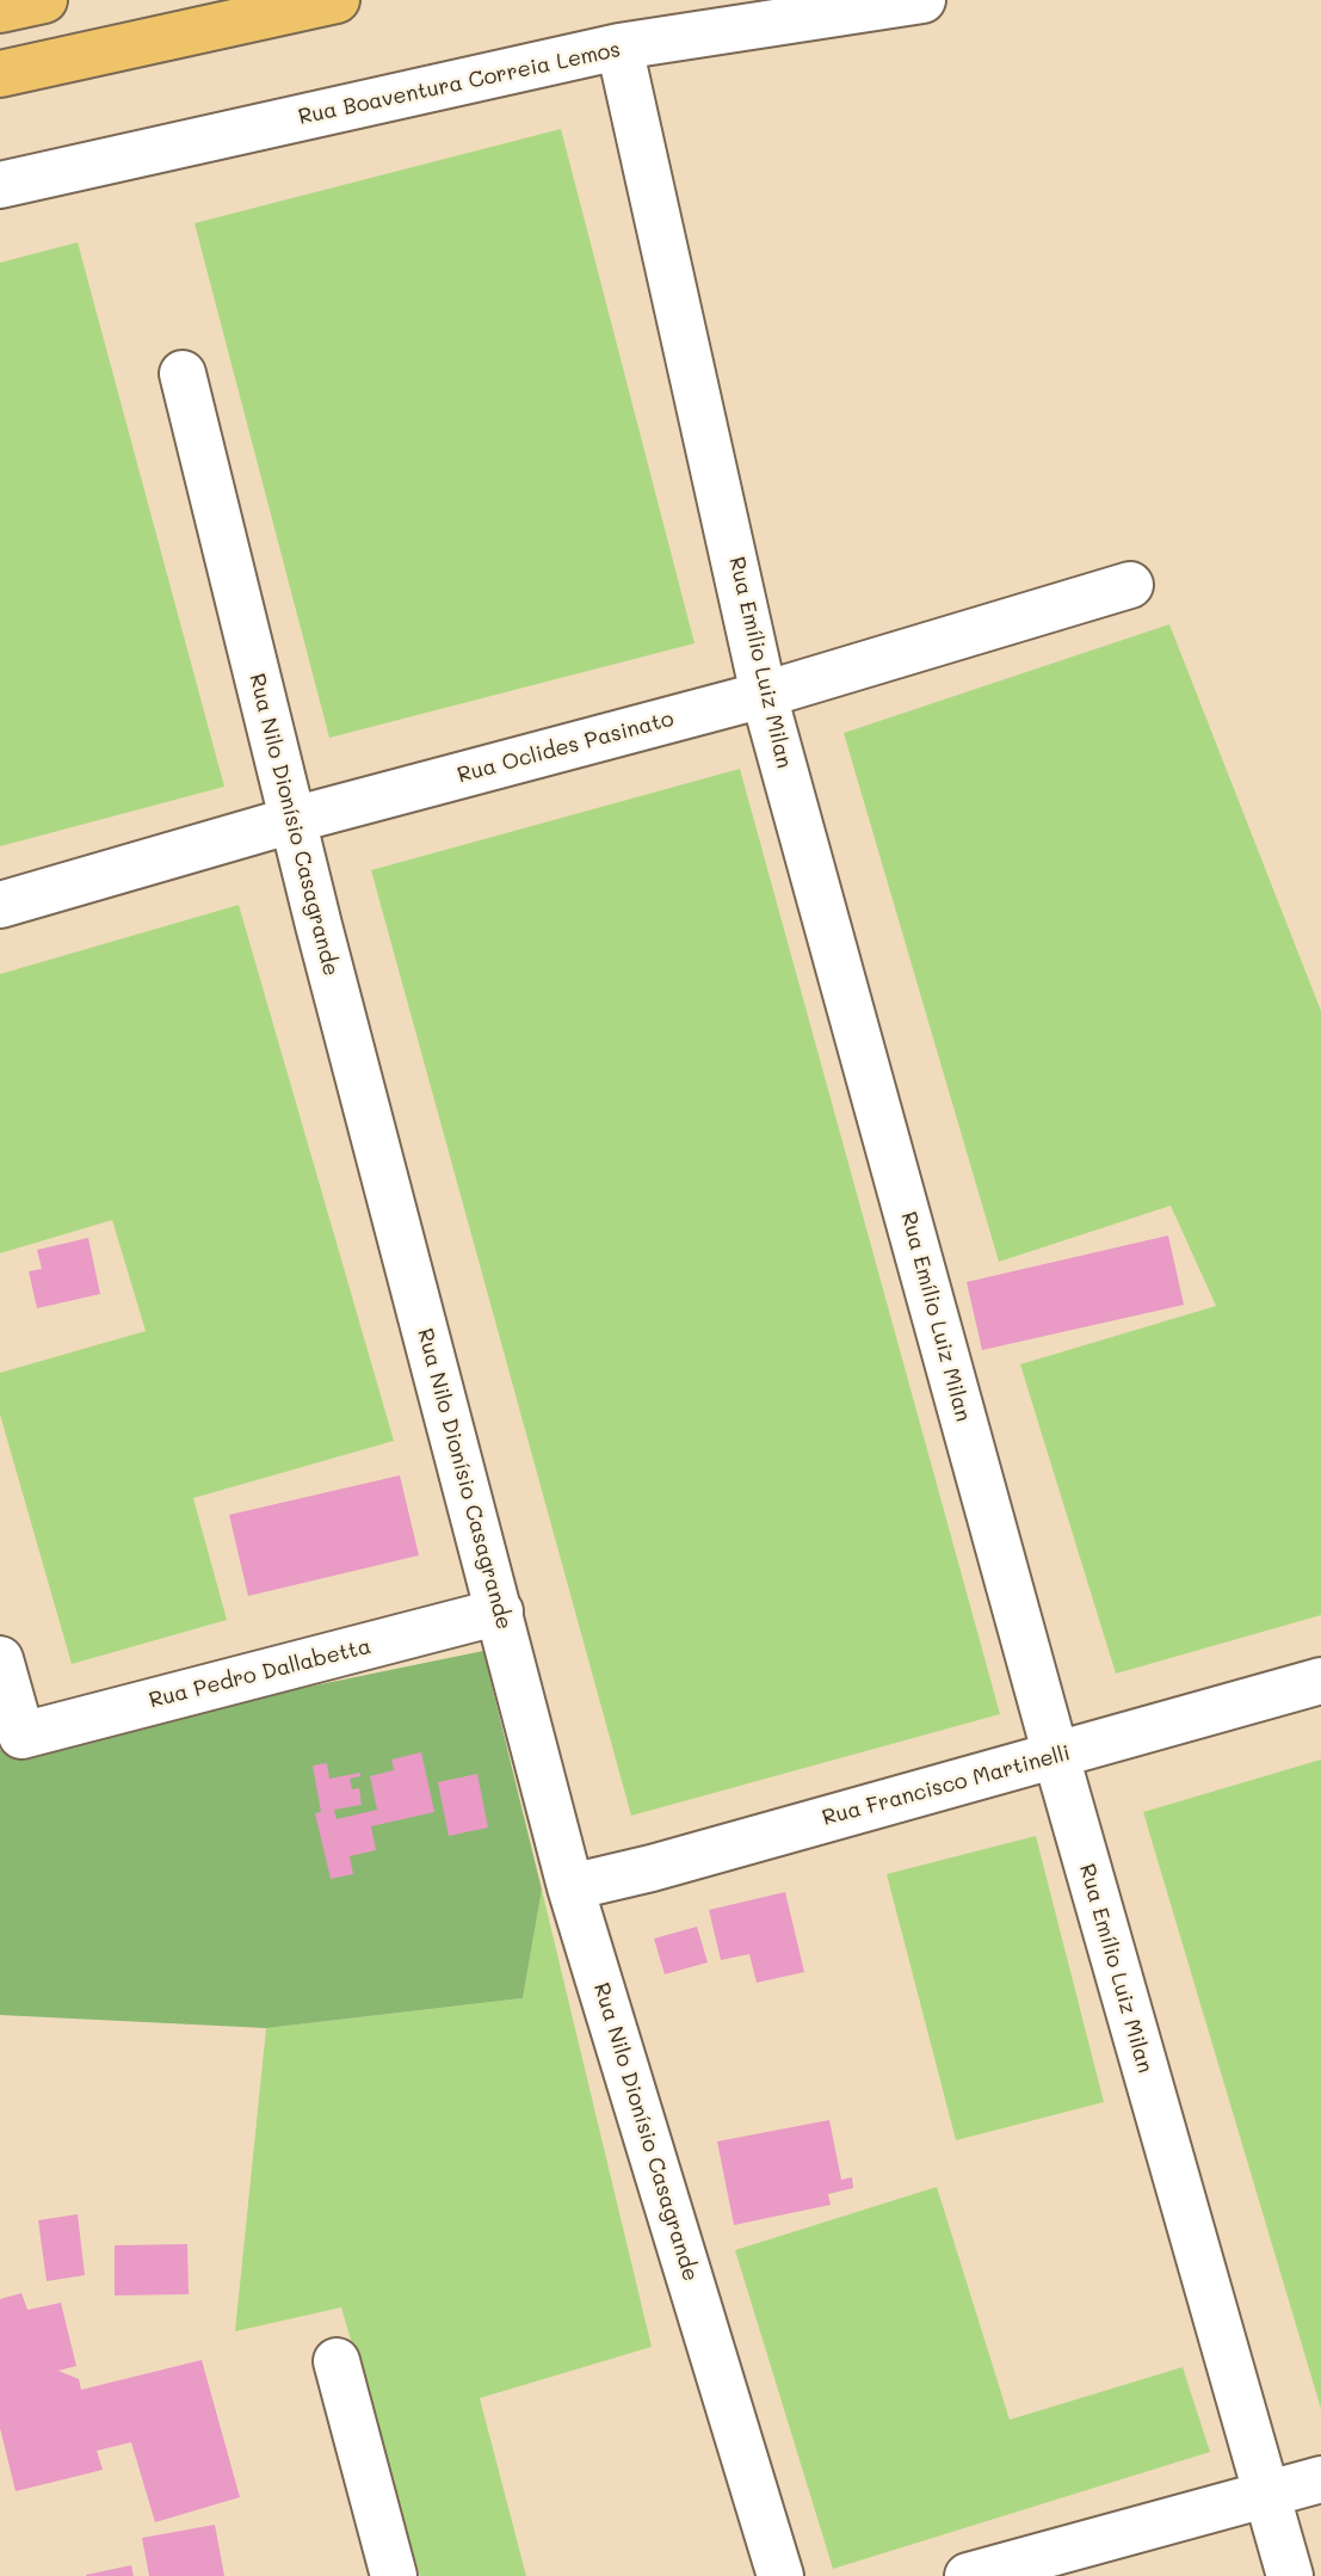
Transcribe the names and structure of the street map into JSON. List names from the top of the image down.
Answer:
{
  "streets": {
    "street": [
      "Rua Boaventura Correia Lemos",
      "Rua Emílio Luiz Milan",
      "Rua Oclides Pasinato",
      "Rua Nilo Dionísio Casagrande",
      "Rua Pedro Dallabetta",
      "Rua Francisco Martinelli"
    ]
  },
  "crossings": [
    ["Rua Boaventura Correia Lemos", "Rua Emílio Luiz Milan"],
    ["Rua Emílio Luiz Milan", "Rua Oclides Pasinato"],
    ["Rua Emílio Luiz Milan", "Rua Francisco Martinelli"],
    ["Rua Oclides Pasinato", "Rua Nilo Dionísio Casagrande"],
    ["Rua Nilo Dionísio Casagrande", "Rua Pedro Dallabetta"],
    ["Rua Nilo Dionísio Casagrande", "Rua Francisco Martinelli"]
  ]
}
